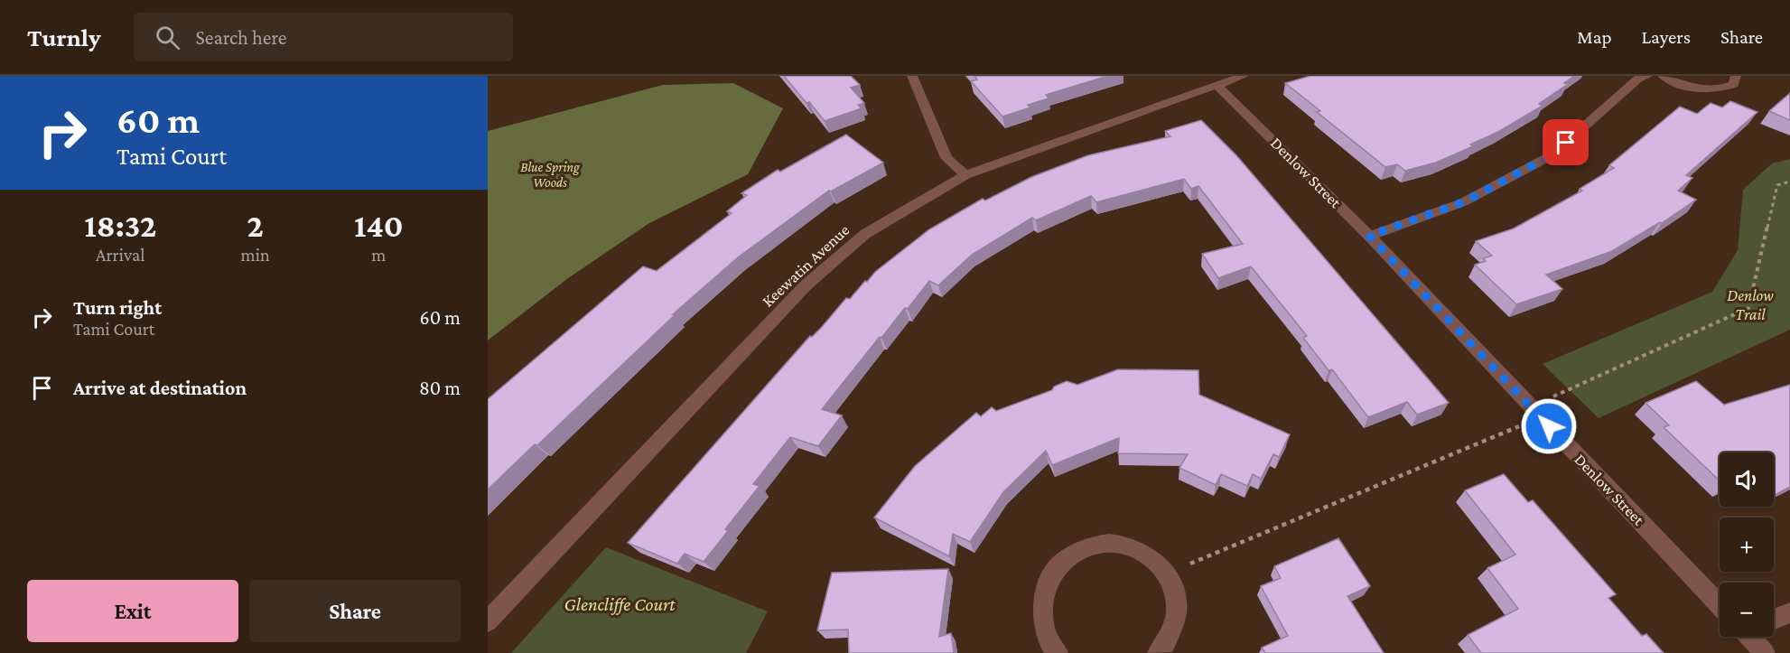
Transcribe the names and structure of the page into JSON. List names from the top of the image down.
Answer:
{
  "streets": {
    "street": ["Denlow Street", "Keewatin Avenue"]
  },
  "crossings": [
    ["Denlow Street", "Keewatin Avenue"]
  ],
  "parks": ["Blue Spring Woods", "Denlow Trail", "Glencliffe Court"],
  "page": {
    "header": "Turnly",
    "search": "Search here",
    "nav": ["Map", "Layers", "Share"],
    "turn": ["60 m", "Tami Court"],
    "eta": [
      "18:32",
      "Arrival",
      "2",
      "min",
      "140",
      "m"
    ],
    "list": [
      {
        "name": "Turn right",
        "note": "Tami Court",
        "value": "60 m"
      },
      {
        "name": "Arrive at destination",
        "value": "80 m"
      }
    ],
    "map_buttons": ["+", "−"],
    "buttons": ["Exit", "Share"]
  }
}
